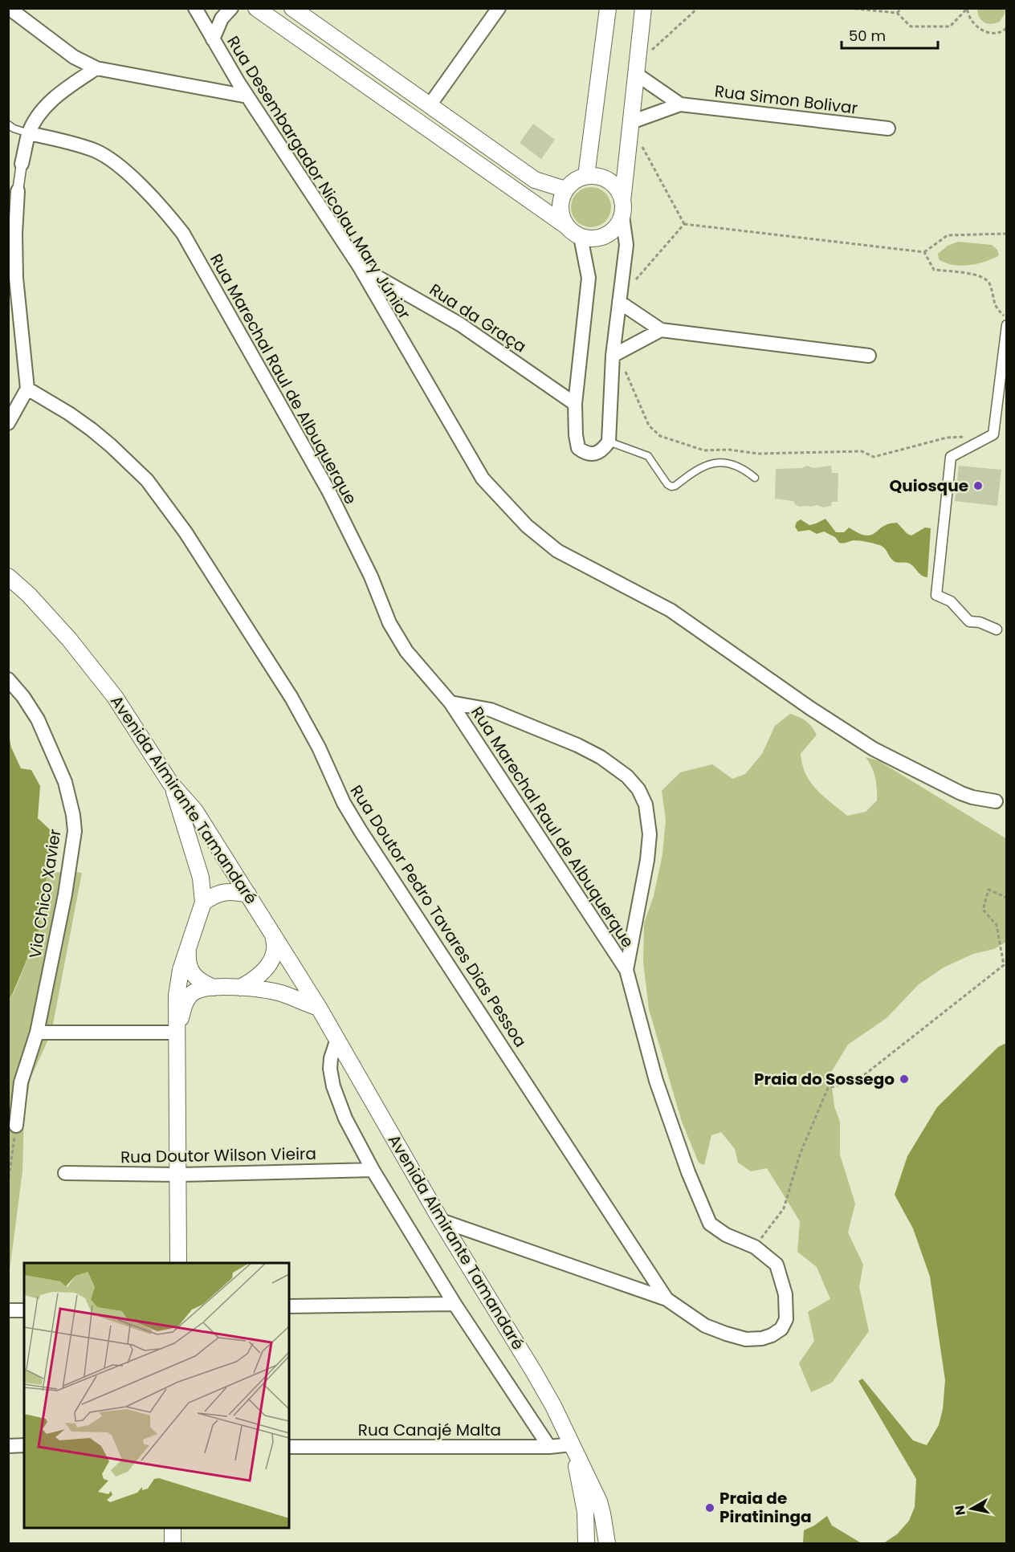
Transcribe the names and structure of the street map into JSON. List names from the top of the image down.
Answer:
{
  "streets": {
    "street": [
      "Rua Simon Bolivar",
      "Rua Desembargador Nicolau Mary Júnior",
      "Rua da Graça",
      "Rua Marechal Raul de Albuquerque",
      "Avenida Almirante Tamandaré",
      "Via Chico Xavier",
      "Rua Doutor Pedro Tavares Dias Pessoa",
      "Rua Doutor Wilson Vieira",
      "Rua Canajé Malta"
    ]
  },
  "crossings": [
    ["Rua Desembargador Nicolau Mary Júnior", "Rua da Graça"],
    ["Rua Marechal Raul de Albuquerque", "Avenida Almirante Tamandaré"],
    ["Rua Marechal Raul de Albuquerque", "Rua Doutor Pedro Tavares Dias Pessoa"],
    ["Avenida Almirante Tamandaré", "Rua Doutor Wilson Vieira"],
    ["Avenida Almirante Tamandaré", "Rua Canajé Malta"]
  ],
  "places": ["Quiosque", "Praia do Sossego", "Praia de Piratininga"],
  "scale_bar": "50 m",
  "north": "left"
}
